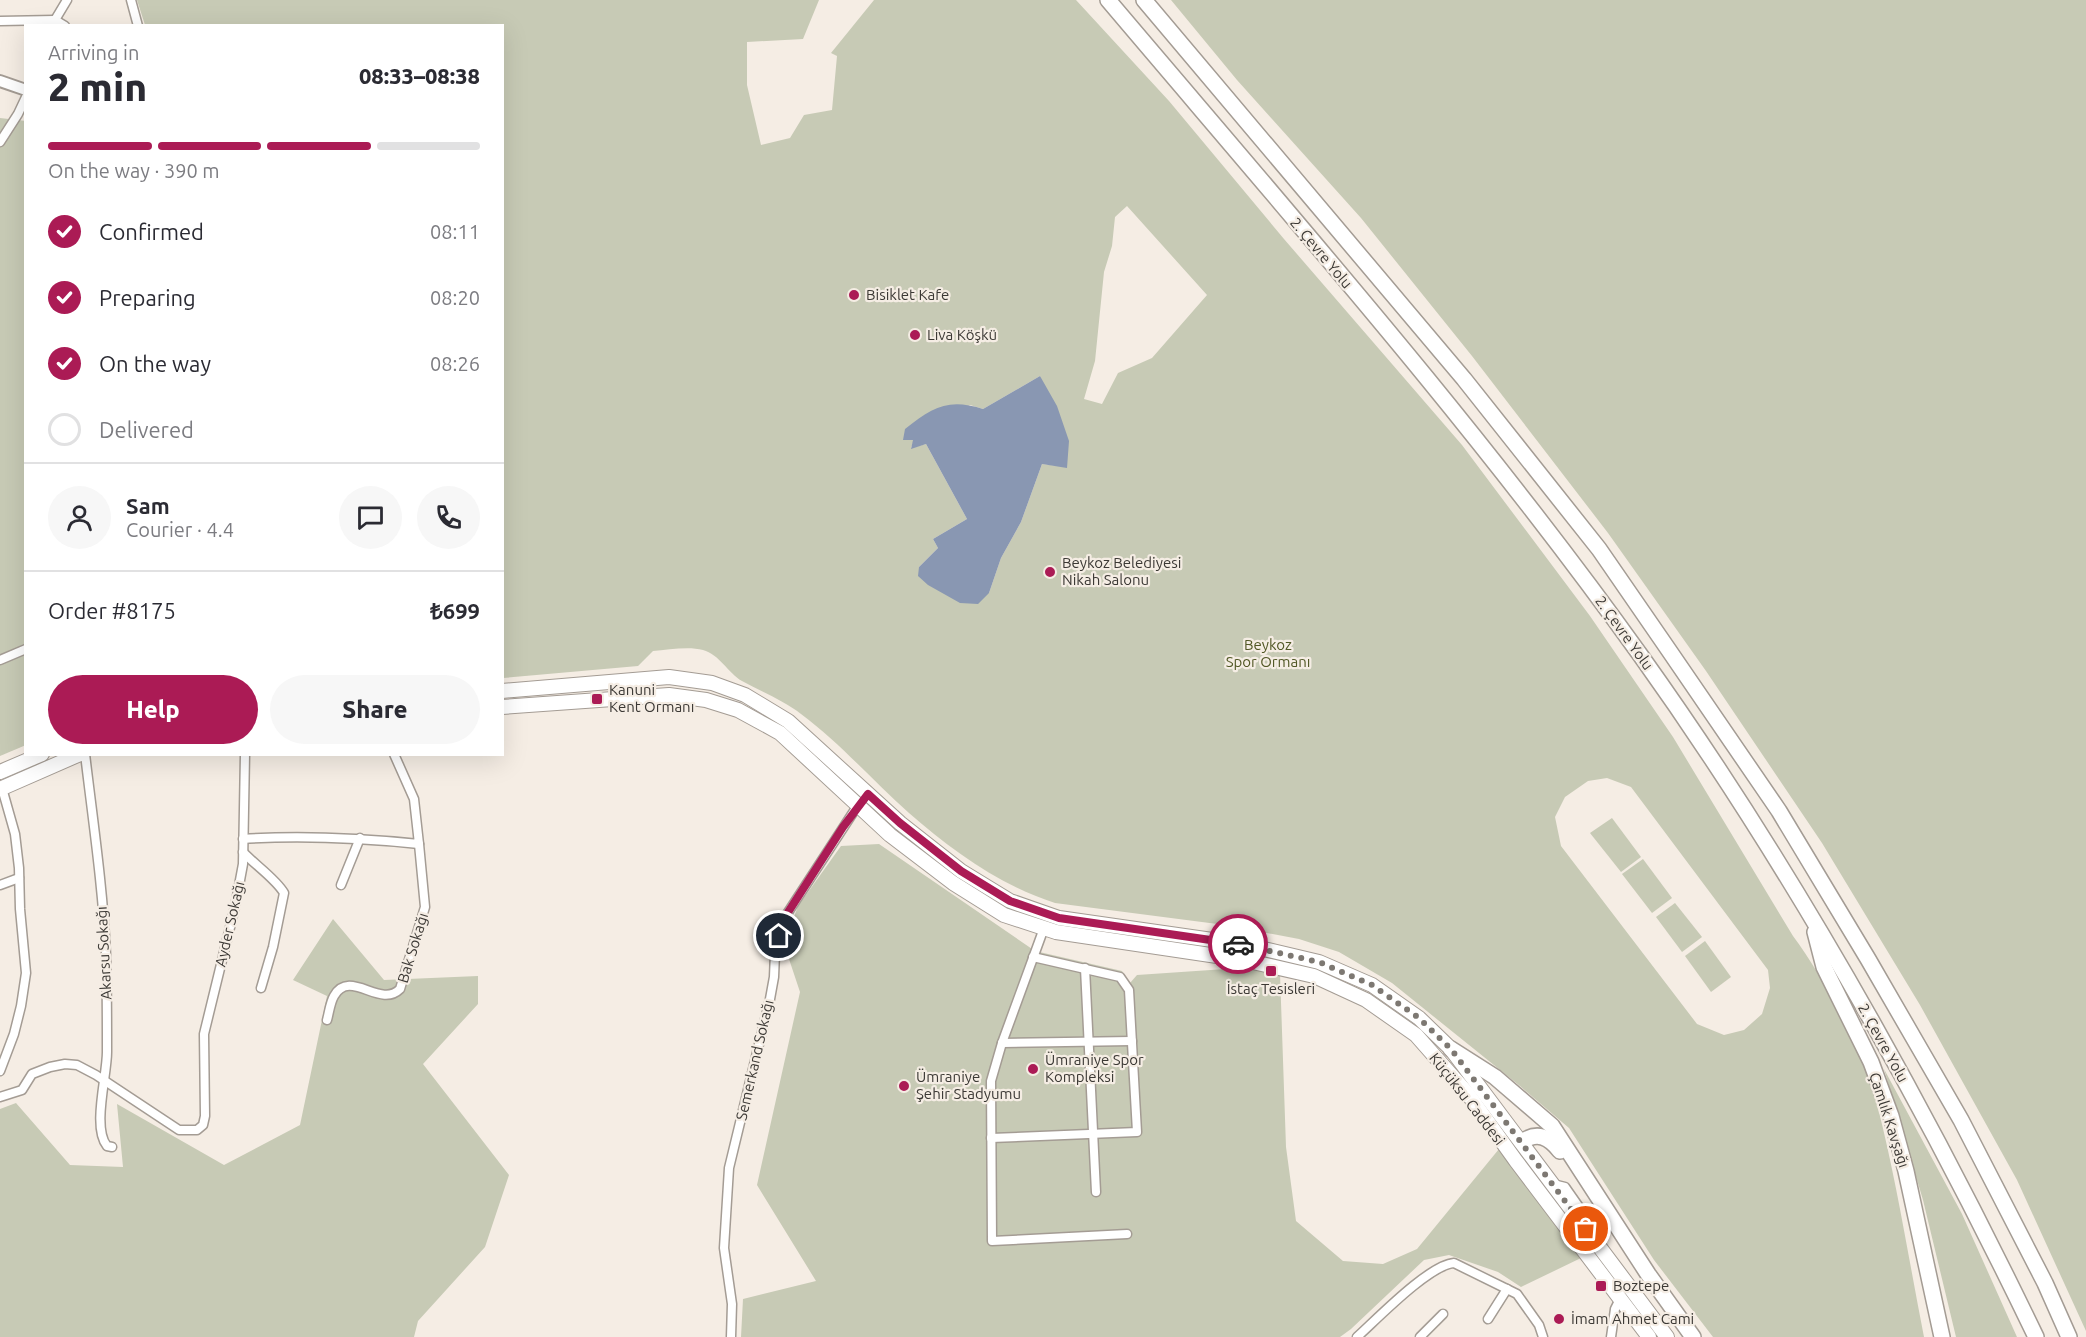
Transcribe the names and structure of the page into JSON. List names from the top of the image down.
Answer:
{
  "streets": {
    "highway": ["2. Çevre Yolu", "Çamlık Kavşağı"],
    "main road": ["Küçüksu Caddesi"],
    "street": [
      "Ayder Sokağı",
      "Bak Sokağı",
      "Akarsu Sokağı",
      "Semerkand Sokağı"
    ]
  },
  "crossings": [
    ["2. Çevre Yolu", "Çamlık Kavşağı"],
    ["Ayder Sokağı", "Akarsu Sokağı"],
    ["Semerkand Sokağı", "Küçüksu Caddesi"]
  ],
  "parks": ["Beykoz Spor Ormanı"],
  "places": {
    "other": [
      "Bisiklet Kafe",
      "Liva Köşkü",
      "Beykoz Belediyesi Nikah Salonu",
      "Ümraniye Spor Kompleksi",
      "Ümraniye Şehir Stadyumu",
      "İmam Ahmet Cami"
    ],
    "transit": ["Kanuni Kent Ormanı", "İstaç Tesisleri", "Boztepe"]
  },
  "page": {
    "heading": ["2 min", "Arriving in", "08:33–08:38"],
    "panel": [
      "Sam",
      "Courier · 4.4",
      "Order #8175",
      "₺699"
    ],
    "bar": "On the way · 390 m",
    "list": [
      ["Confirmed", "08:11"],
      ["Preparing", "08:20"],
      ["On the way", "08:26"],
      "Delivered"
    ],
    "buttons": ["Help", "Share"]
  }
}
